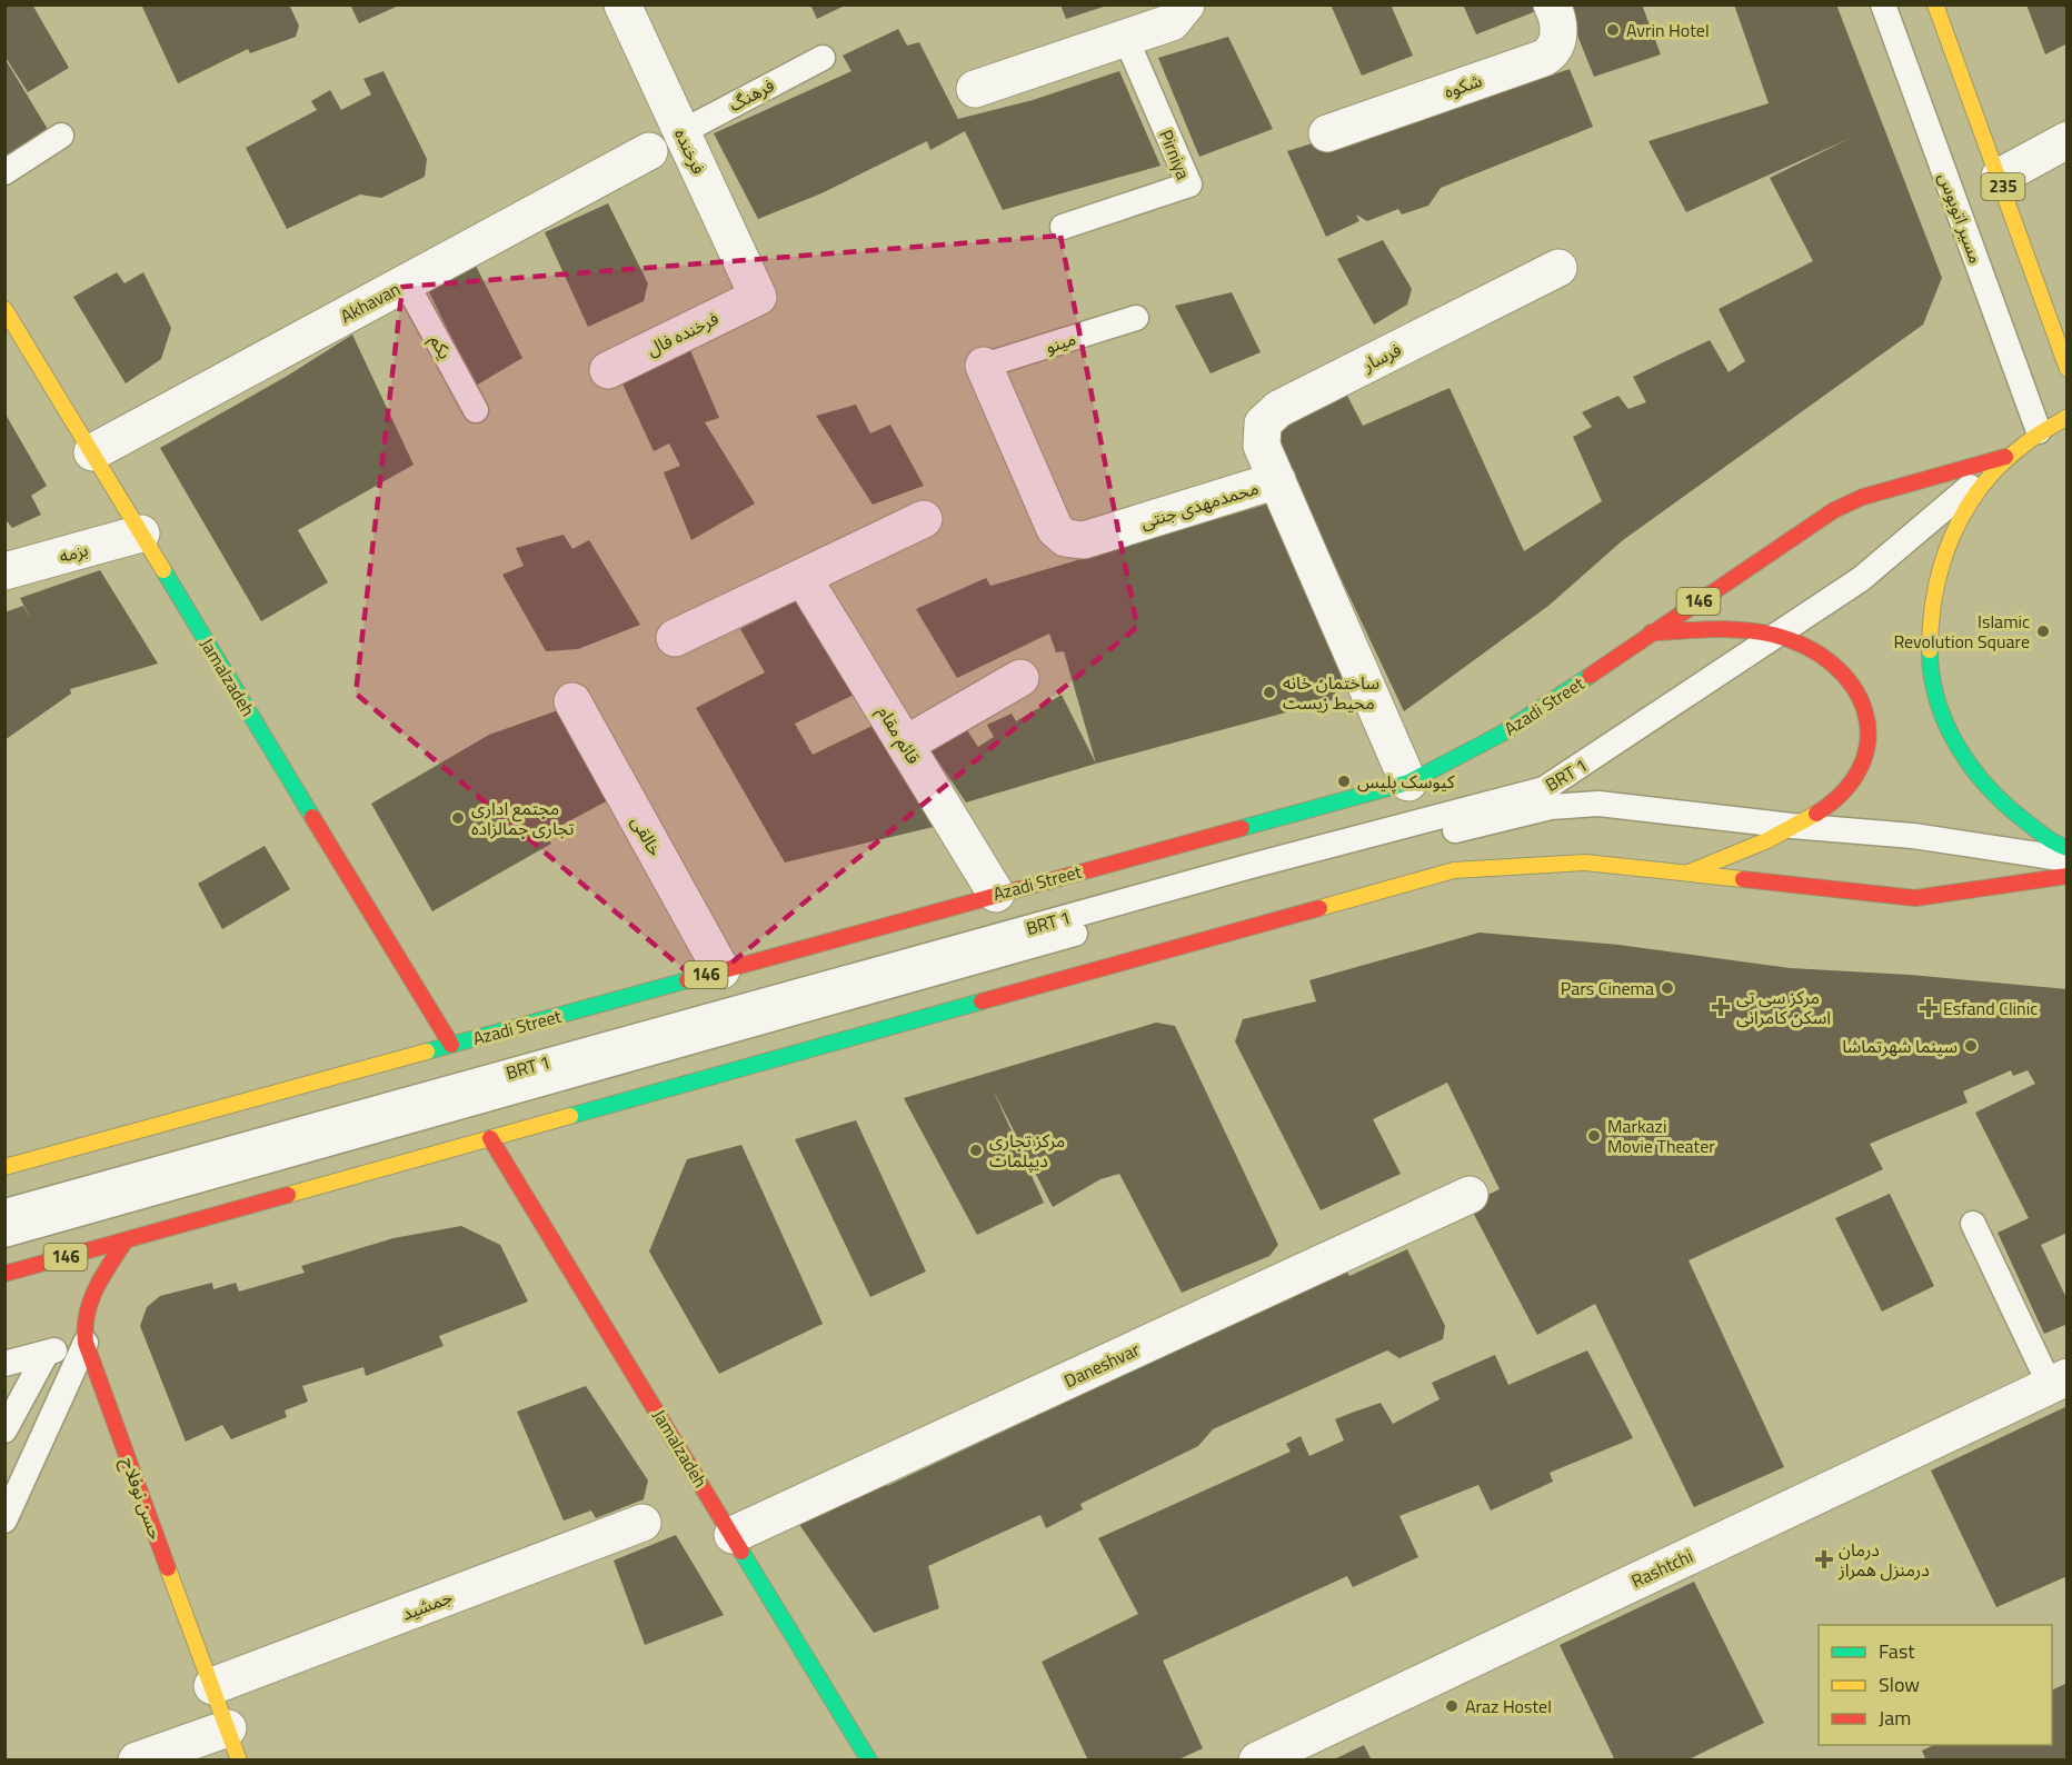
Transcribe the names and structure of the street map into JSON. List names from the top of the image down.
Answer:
{
  "streets": {
    "main road": [
      "235",
      "146",
      "Jamalzadeh",
      "Azadi Street",
      "حسن نوفلاح"
    ],
    "street": [
      "شکوه",
      "فرخنده",
      "Akhavan",
      "فرخنده فال",
      "فرسار",
      "محمدمهدی جنتی",
      "بزمه",
      "قائم مقام",
      "خالقی",
      "Daneshvar",
      "Rashtchi",
      "جمشید"
    ],
    "lane": [
      "فرهنگ",
      "Pirniya",
      "مسیر اتوبوس",
      "مینو",
      "یکم",
      "BRT 1"
    ]
  },
  "crossings": [
    ["فرهنگ", "فرخنده"],
    ["فرخنده", "فرخنده فال"],
    ["Akhavan", "یکم"],
    ["Akhavan", "Jamalzadeh"],
    ["مینو", "محمدمهدی جنتی"],
    ["فرسار", "محمدمهدی جنتی"],
    ["محمدمهدی جنتی", "Azadi Street"],
    ["بزمه", "Jamalzadeh"],
    ["146", "Jamalzadeh"],
    ["146", "حسن نوفلاح"],
    ["Jamalzadeh", "Azadi Street"],
    ["Jamalzadeh", "Daneshvar"],
    ["Azadi Street", "قائم مقام"],
    ["Azadi Street", "BRT 1"],
    ["Azadi Street", "خالقی"],
    ["حسن نوفلاح", "جمشید"]
  ],
  "places": {
    "other": [
      "Avrin Hotel",
      "Islamic Revolution Square",
      "ساختمان خانه محیط زیست",
      "کیوسک پلیس",
      "مجتمع اداری تجاری جمالزاده",
      "Pars Cinema",
      "سینما شهرتماشا",
      "Markazi Movie Theater",
      "مرکز تجاری دیپلمات",
      "Araz Hostel"
    ],
    "health": ["مرکز سی تی اسکن کامرانی", "Esfand Clinic", "درمان درمنزل همراز"]
  },
  "legend": ["Fast", "Slow", "Jam"]
}
